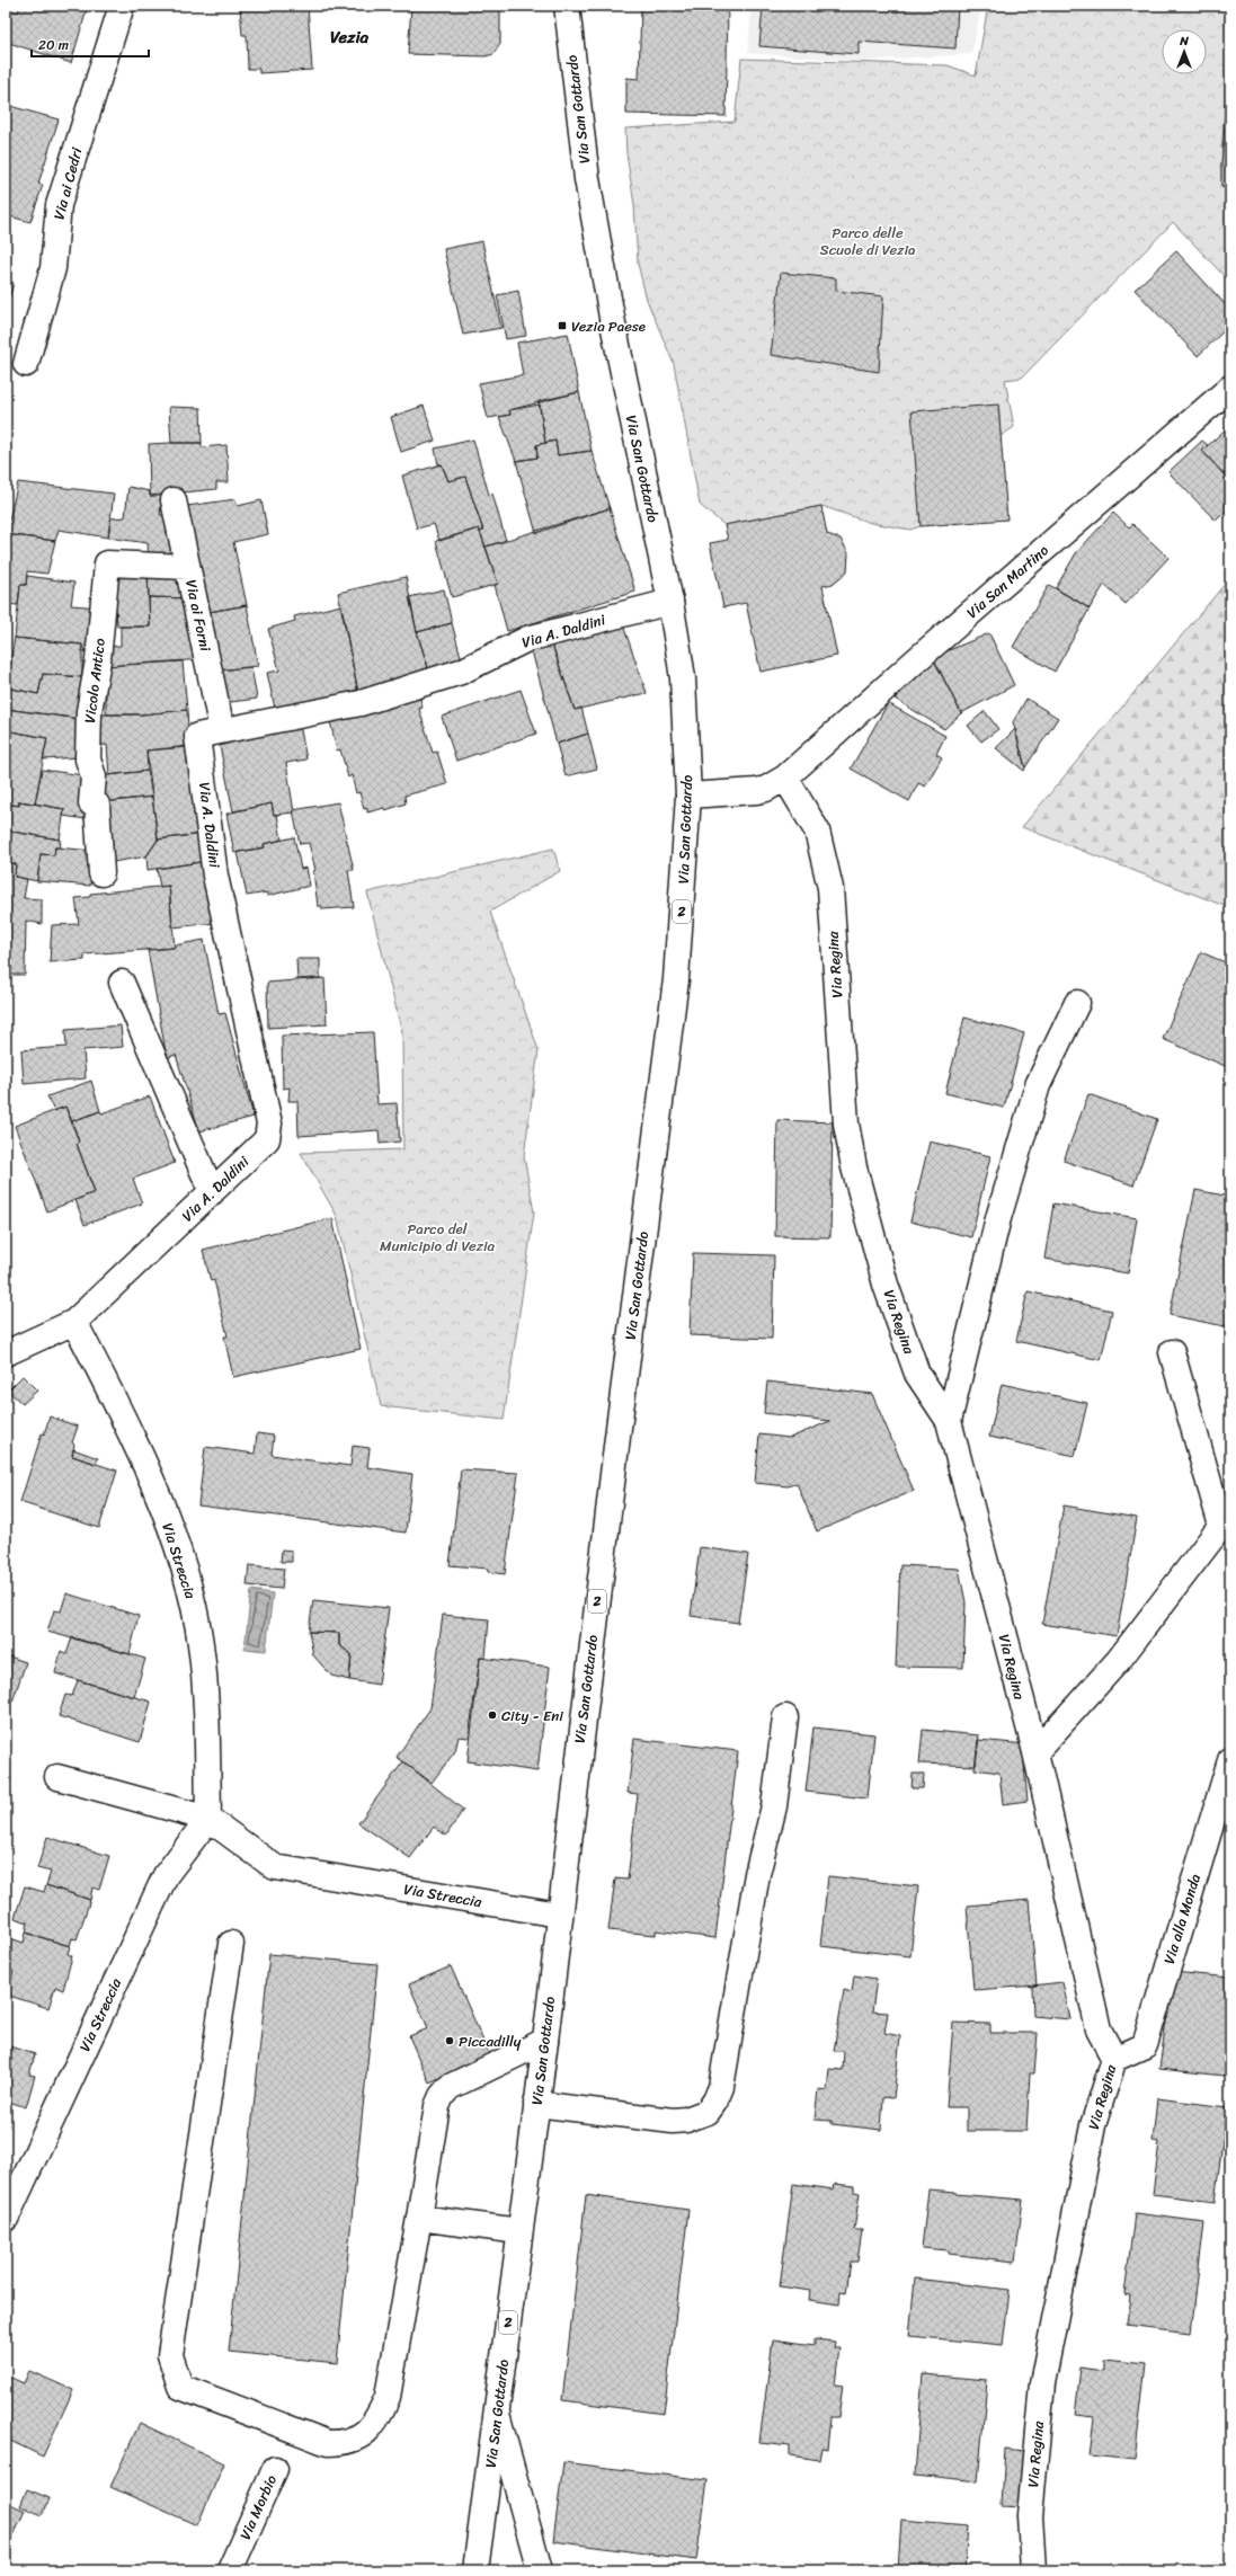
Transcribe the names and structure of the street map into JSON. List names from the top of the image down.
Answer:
{
  "streets": {
    "street": [
      "Via San Gottardo",
      "Via ai Cedri",
      "Via San Martino",
      "Via ai Forni",
      "Via A. Daldini",
      "Vicolo Antico",
      "2",
      "Via Regina",
      "Via Streccia",
      "Via alla Monda",
      "Via Morbio"
    ]
  },
  "crossings": [
    ["Via San Gottardo", "Via San Martino"],
    ["Via San Gottardo", "Via A. Daldini"],
    ["Via San Gottardo", "Via Streccia"],
    ["Via San Martino", "Via Regina"],
    ["Via ai Forni", "Via A. Daldini"],
    ["Via ai Forni", "Vicolo Antico"],
    ["Via A. Daldini", "Via Streccia"],
    ["Via Regina", "Via alla Monda"]
  ],
  "districts": ["Vezia"],
  "parks": ["Parco delle Scuole di Vezia", "Parco del Municipio di Vezia"],
  "places": {
    "transit": ["Vezia Paese"],
    "other": ["City - Eni", "Piccadilly"]
  },
  "scale_bar": "20 m",
  "north": "top"
}
